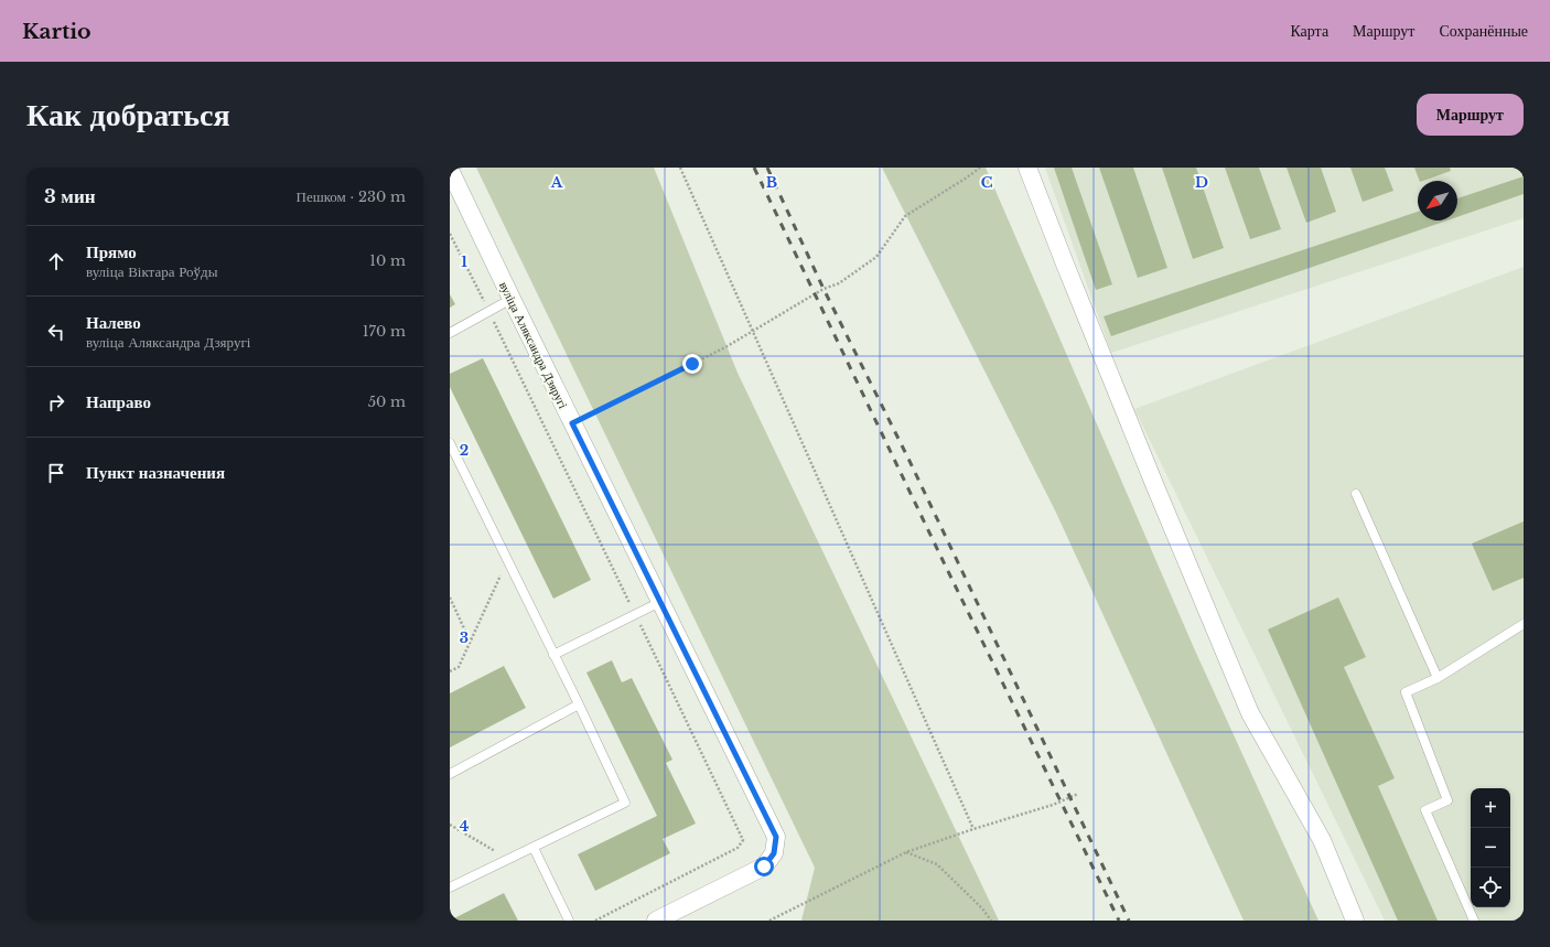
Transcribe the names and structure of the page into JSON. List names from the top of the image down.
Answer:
{
  "streets": {
    "street": ["вуліца Аляксандра Дзяругі"]
  },
  "north": "bottom left",
  "page": {
    "header": "Kartio",
    "nav": ["Карта", "Маршрут", "Сохранённые"],
    "buttons": "Маршрут",
    "title": "Как добраться",
    "heading": ["3 мин", "Пешком · 230 m"],
    "list": [
      ["Прямо", "вуліца Віктара Роўды", "10 m"],
      ["Налево", "вуліца Аляксандра Дзяругі", "170 m"],
      ["Направо", "50 m"],
      "Пункт назначения"
    ],
    "map_buttons": ["+", "−"]
  },
  "grid": {
    "columns": [
      "A",
      "B",
      "C",
      "D"
    ],
    "rows": [
      "1",
      "2",
      "3",
      "4"
    ]
  }
}
